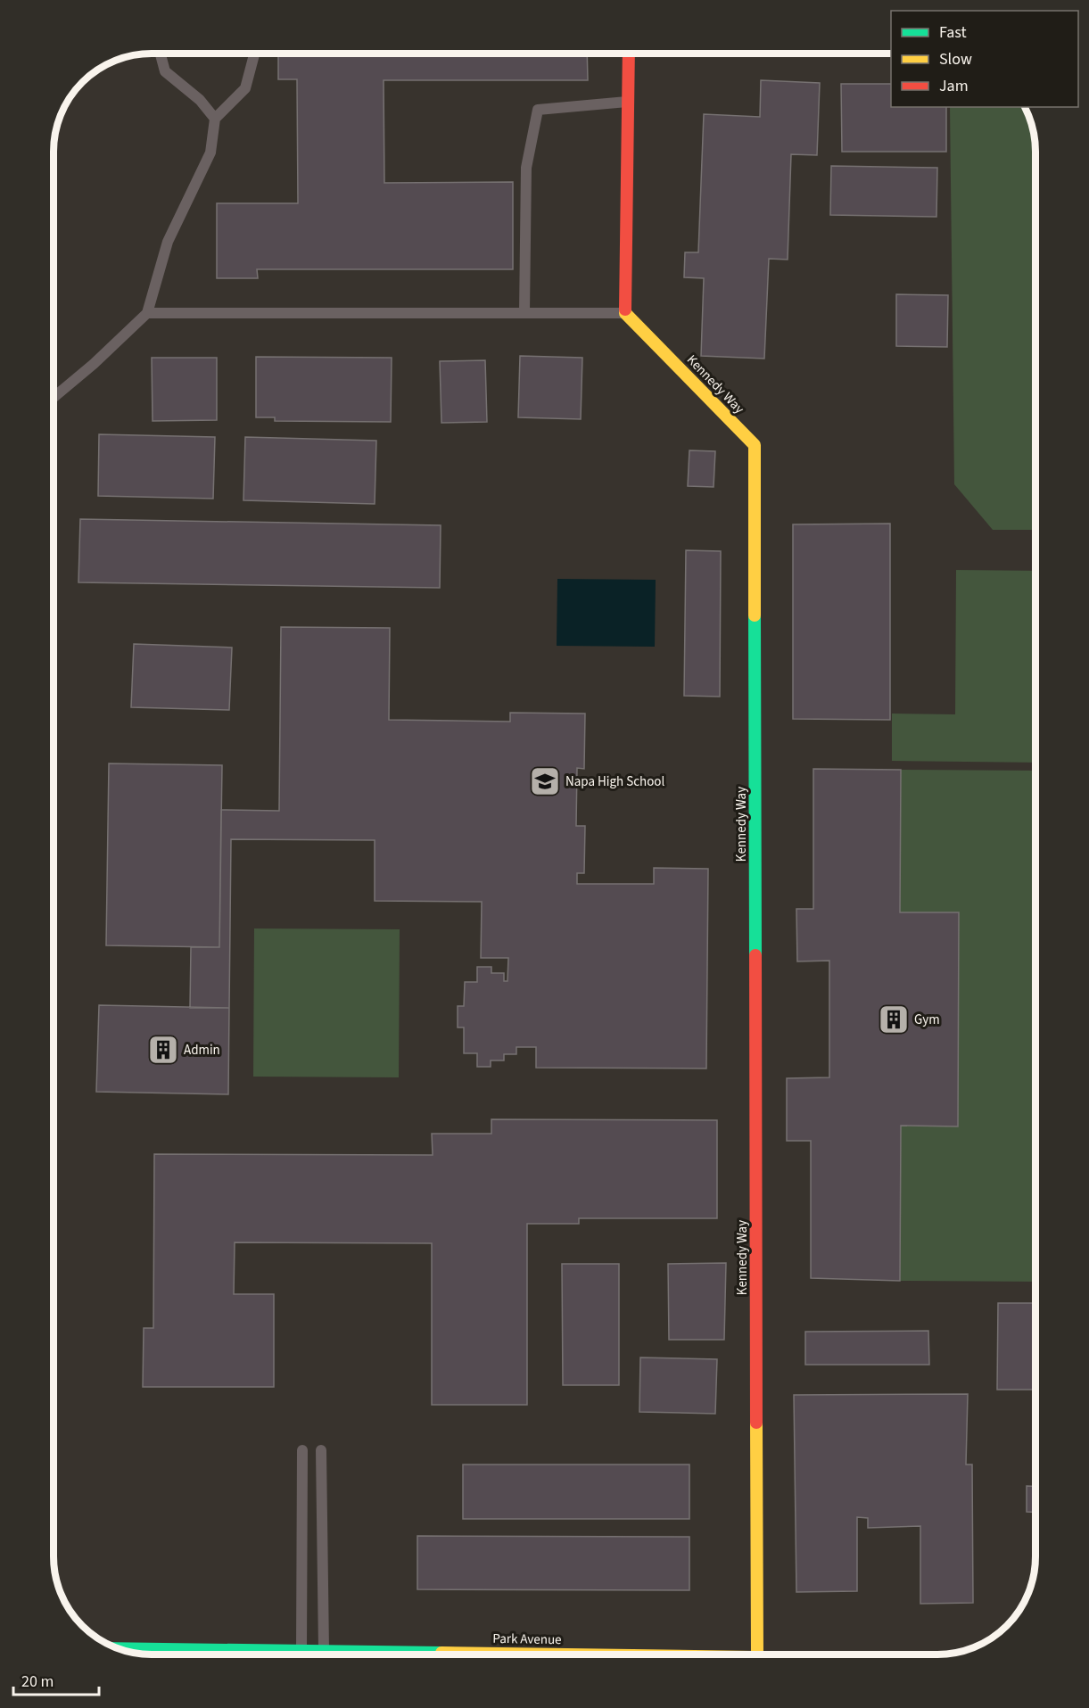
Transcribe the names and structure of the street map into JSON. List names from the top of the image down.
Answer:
{
  "streets": {
    "street": ["Kennedy Way", "Park Avenue"]
  },
  "places": {
    "school or university": ["Napa High School"],
    "building": ["Gym", "Admin"]
  },
  "legend": ["Fast", "Slow", "Jam"],
  "scale_bar": "20 m"
}
